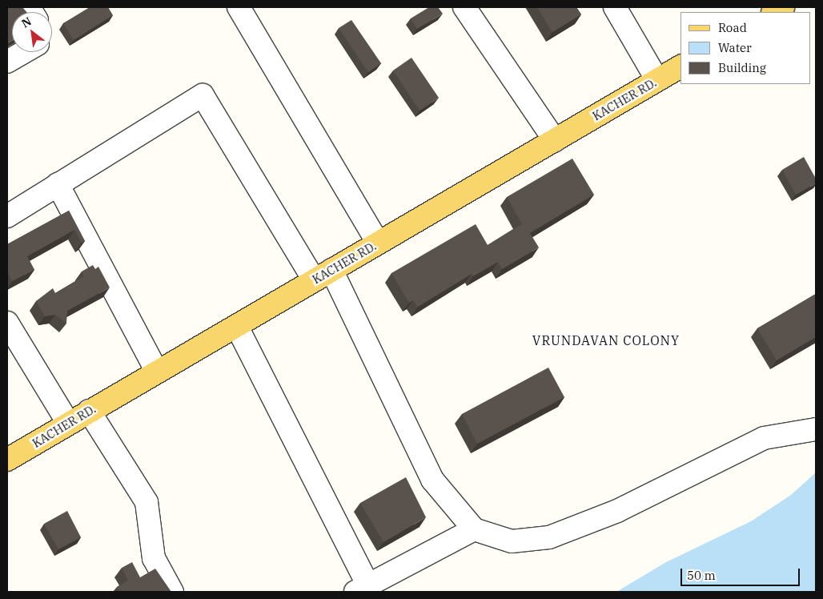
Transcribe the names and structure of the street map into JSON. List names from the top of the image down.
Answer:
{
  "streets": {
    "main road": ["KACHER RD."]
  },
  "districts": ["VRUNDAVAN COLONY"],
  "legend": ["Road", "Water", "Building"],
  "scale_bar": "50 m",
  "north": "top left"
}
